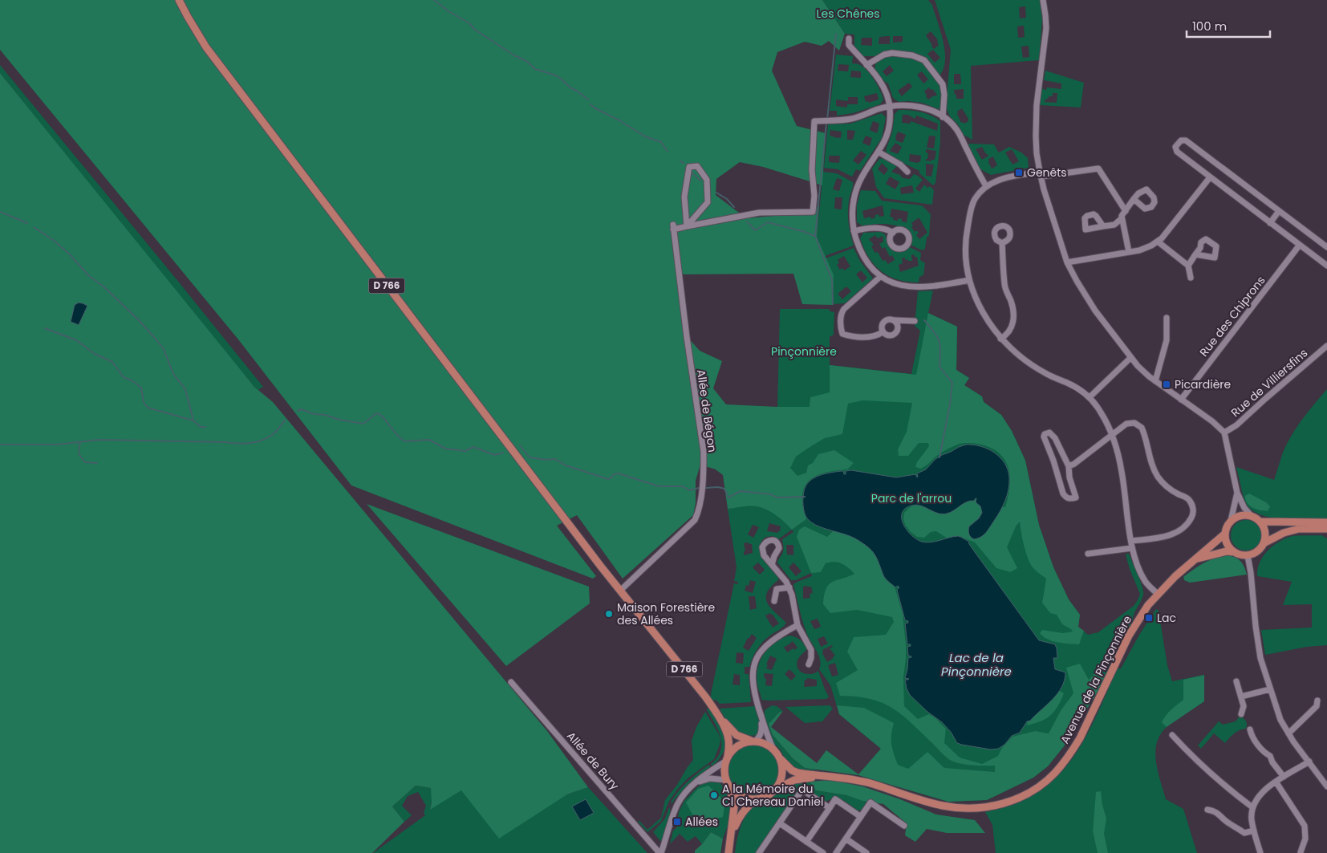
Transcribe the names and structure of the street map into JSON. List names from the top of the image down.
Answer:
{
  "streets": {
    "main road": ["D 766", "Avenue de la Pinçonnière"],
    "street": [
      "Rue des Chiprons",
      "Rue de Villiersfins",
      "Allée de Bégon",
      "Allée de Bury"
    ]
  },
  "crossings": [
    ["D 766", "Allée de Bégon"],
    ["D 766", "Avenue de la Pinçonnière"]
  ],
  "water": ["Lac de la Pinçonnière"],
  "parks": ["Les Chênes", "Pinçonnière", "Parc de l'arrou"],
  "places": {
    "transit": [
      "Genêts",
      "Picardière",
      "Lac",
      "Allées"
    ],
    "other": ["Maison Forestière des Allées", "A la Mémoire du Cl Chereau Daniel"]
  },
  "scale_bar": "100 m"
}
